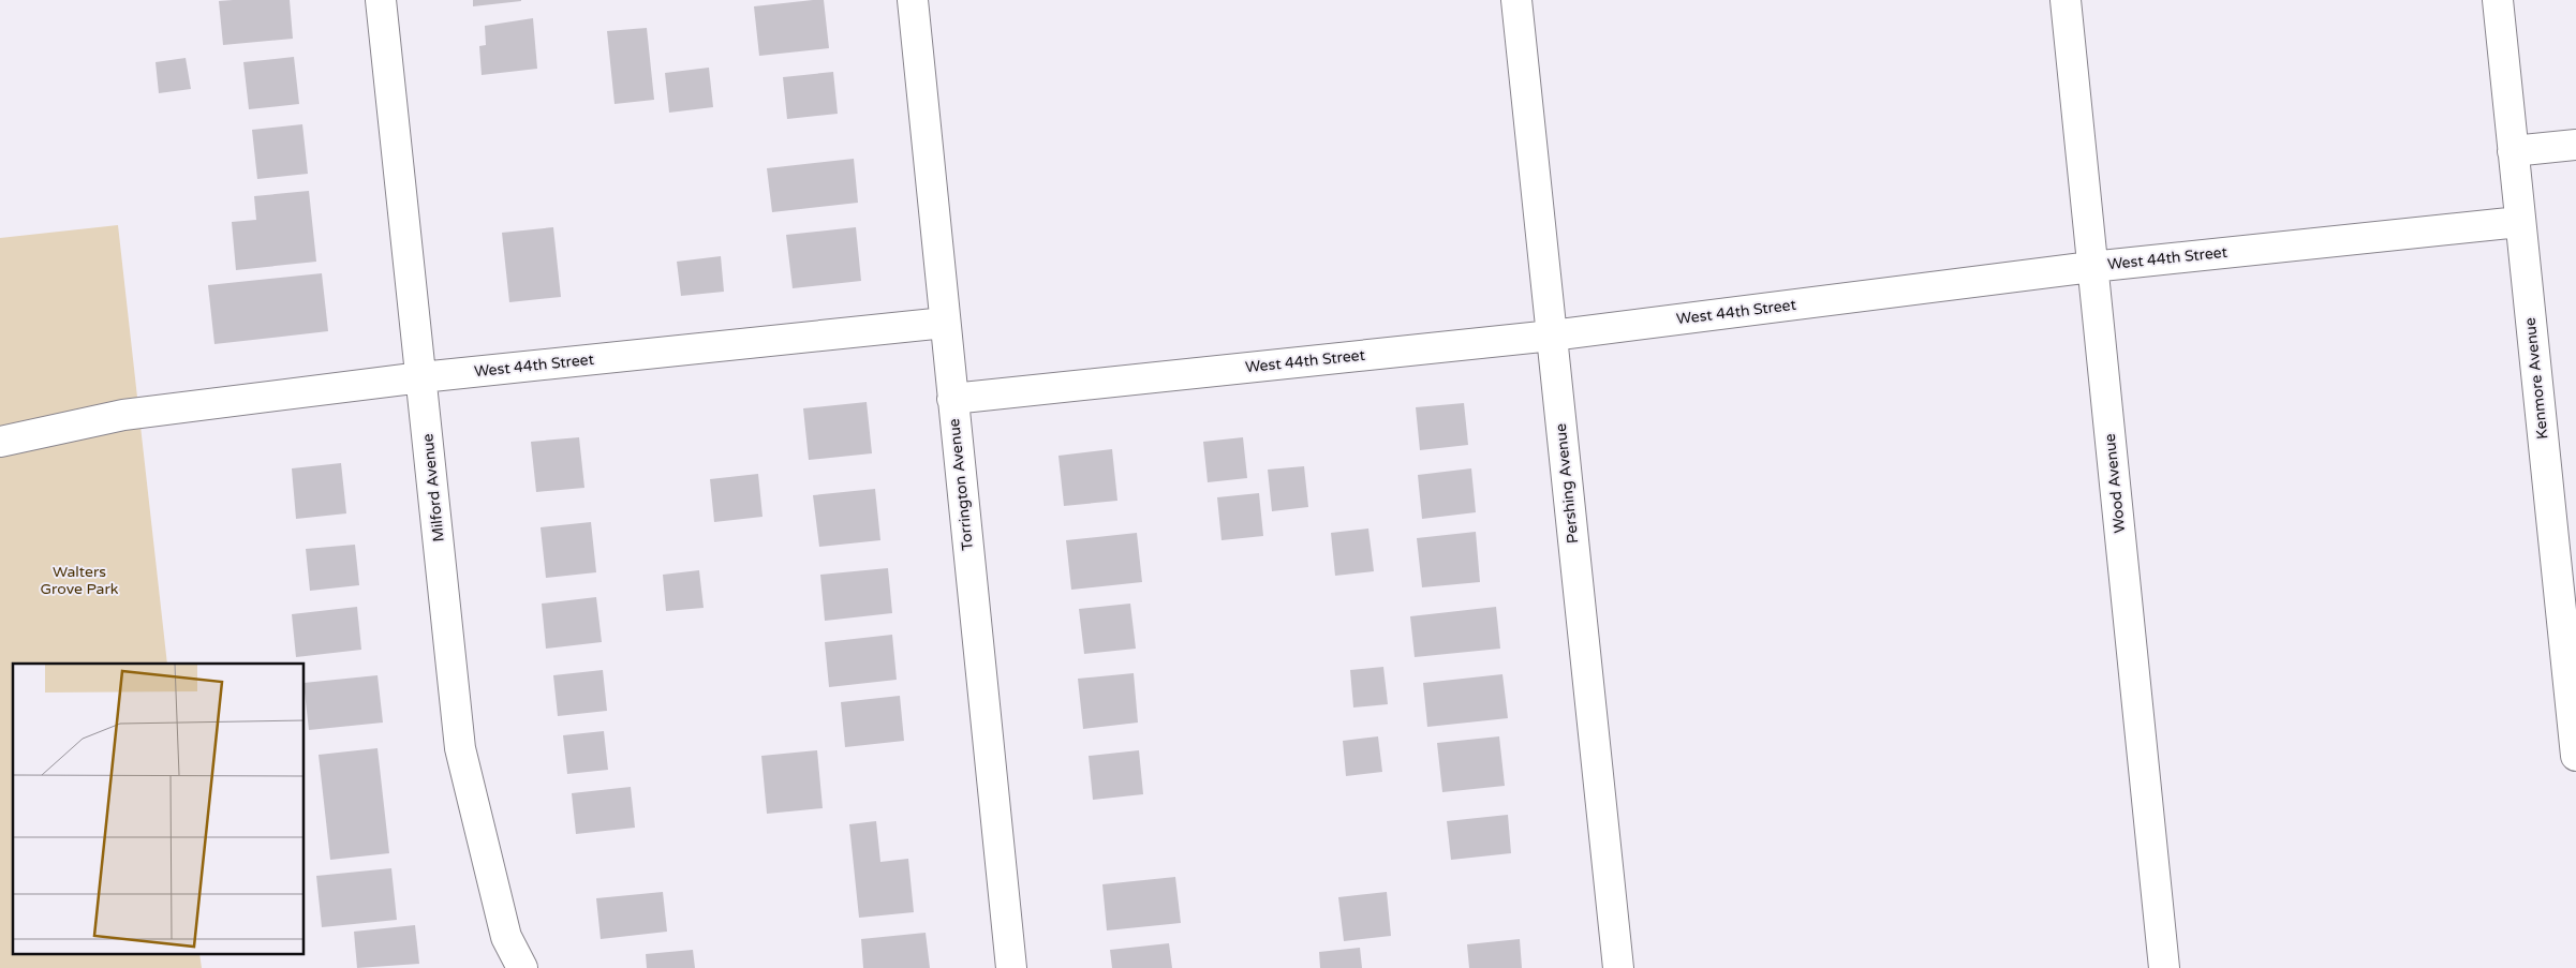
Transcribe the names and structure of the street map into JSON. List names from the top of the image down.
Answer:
{
  "streets": {
    "street": [
      "West 44th Street",
      "Kenmore Avenue",
      "Pershing Avenue",
      "Wood Avenue",
      "Torrington Avenue",
      "Milford Avenue"
    ]
  },
  "crossings": [
    ["West 44th Street", "Kenmore Avenue"],
    ["West 44th Street", "Pershing Avenue"],
    ["West 44th Street", "Wood Avenue"],
    ["West 44th Street", "Torrington Avenue"],
    ["West 44th Street", "Milford Avenue"]
  ],
  "parks": ["Walters Grove Park"]
}
